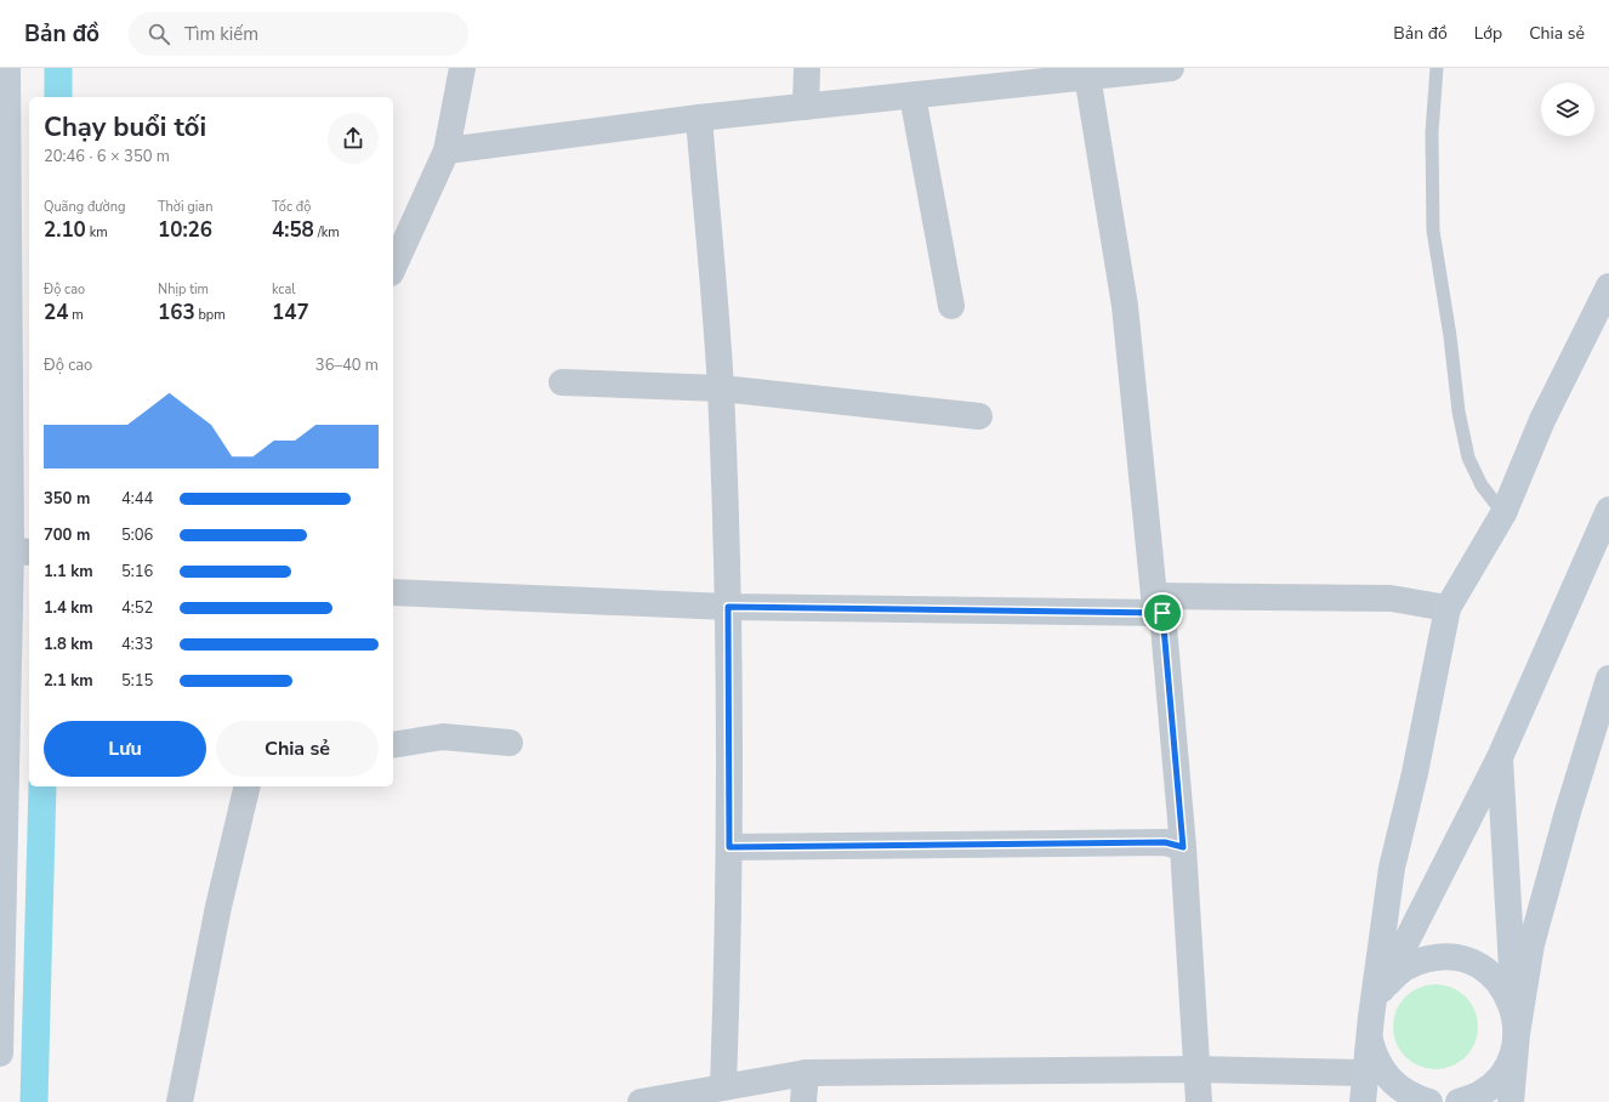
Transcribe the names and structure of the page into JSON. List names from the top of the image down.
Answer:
{
  "page": {
    "header": "Bản đồ",
    "search": "Tìm kiếm",
    "nav": ["Bản đồ", "Lớp", "Chia sẻ"],
    "heading": ["Chạy buổi tối", "20:46 · 6 × 350 m"],
    "stats": [
      ["Quãng đường", "2.10 km"],
      ["Thời gian", "10:26"],
      ["Tốc độ", "4:58 /km"],
      ["Độ cao", "24 m"],
      ["Nhịp tim", "163 bpm"],
      ["kcal", "147"]
    ],
    "chart": ["Độ cao", "36–40 m"],
    "list": [
      {
        "name": "350 m",
        "note": "4:44"
      },
      {
        "name": "700 m",
        "note": "5:06"
      },
      {
        "name": "1.1 km",
        "note": "5:16"
      },
      {
        "name": "1.4 km",
        "note": "4:52"
      },
      {
        "name": "1.8 km",
        "note": "4:33"
      },
      {
        "name": "2.1 km",
        "note": "5:15"
      }
    ],
    "buttons": ["Lưu", "Chia sẻ"]
  }
}
